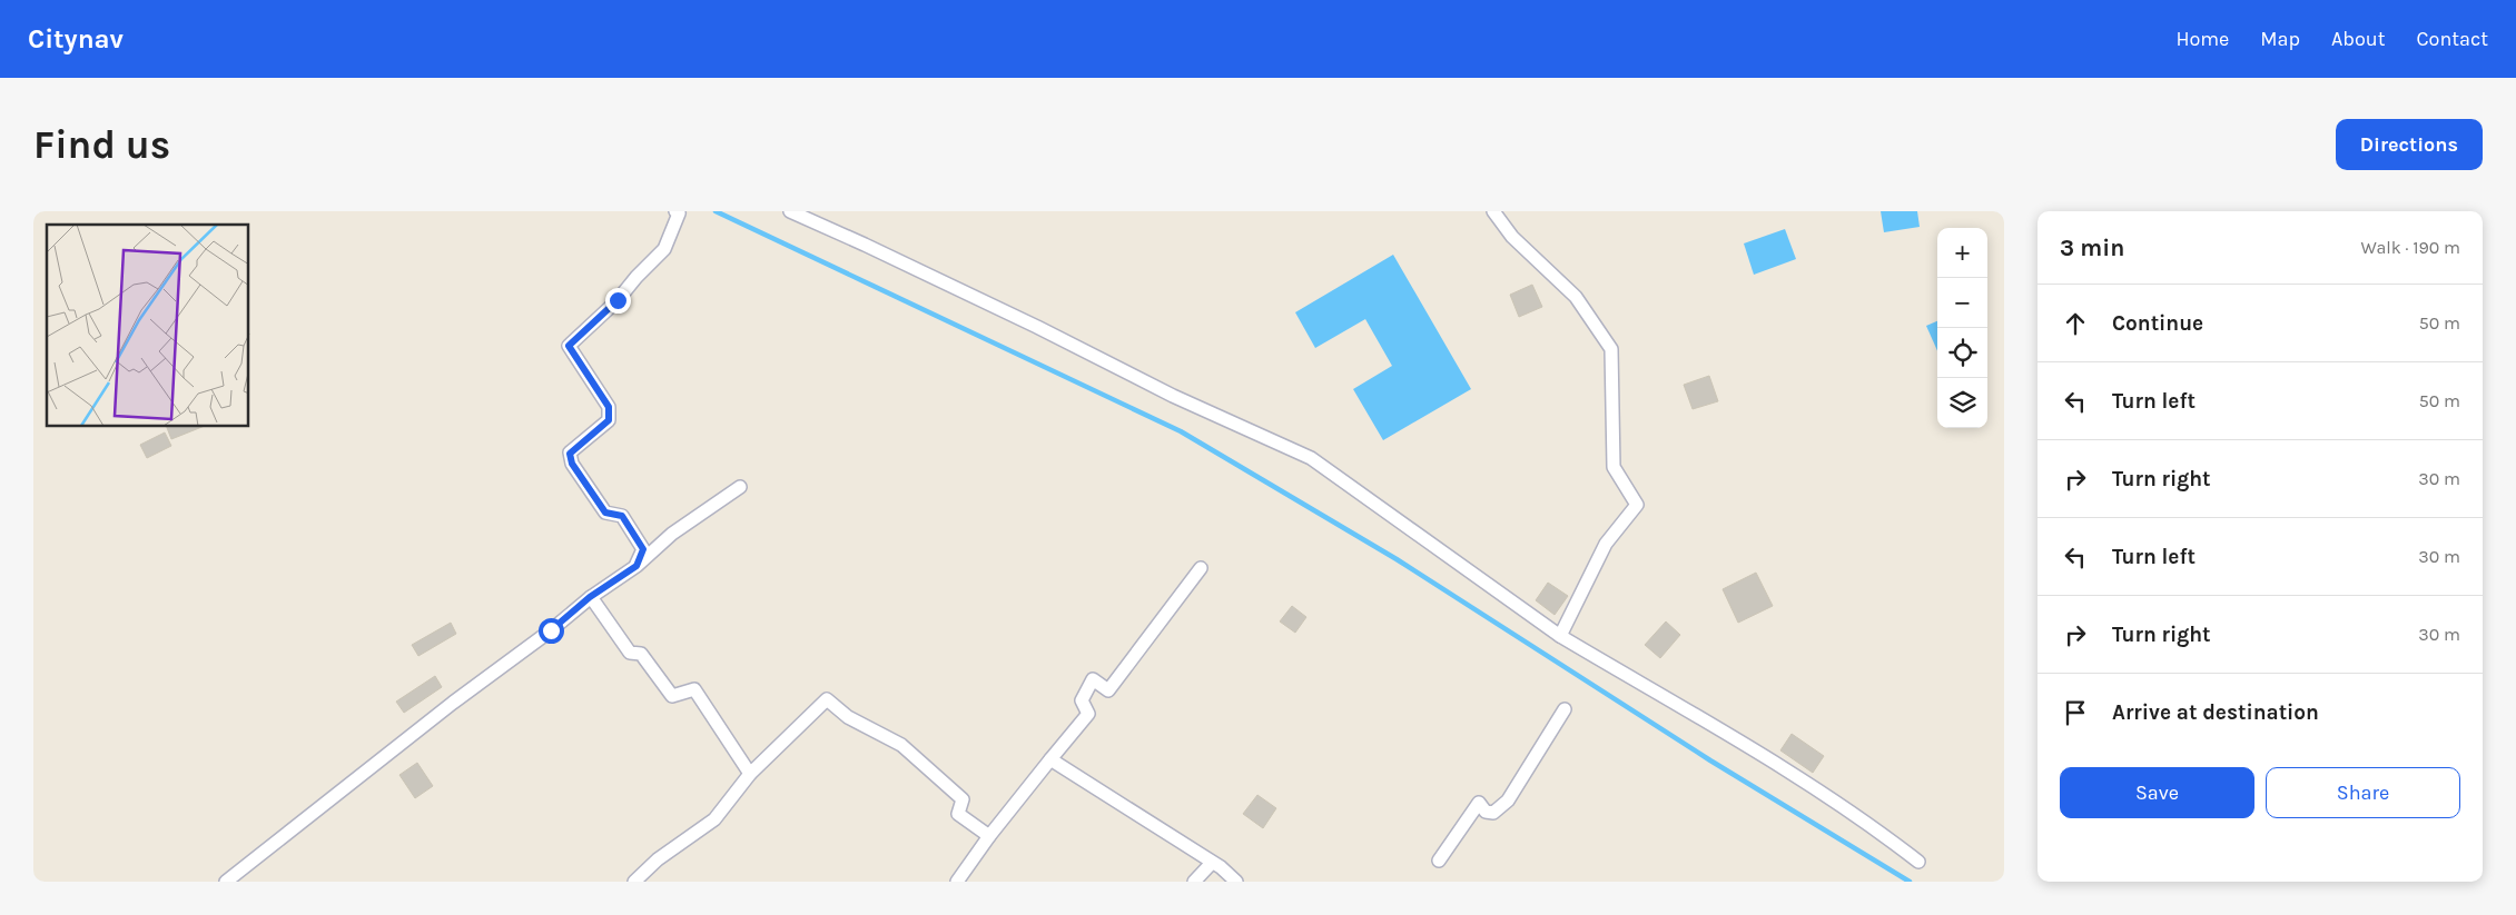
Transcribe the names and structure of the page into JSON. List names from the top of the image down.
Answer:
{
  "page": {
    "header": "Citynav",
    "nav": [
      "Home",
      "Map",
      "About",
      "Contact"
    ],
    "buttons": [
      "Directions",
      ["Save", "Share"]
    ],
    "title": "Find us",
    "heading": ["3 min", "Walk · 190 m"],
    "map_buttons": ["+", "−"],
    "list": [
      ["Continue", "50 m"],
      ["Turn left", "50 m"],
      ["Turn right", "30 m"],
      ["Turn left", "30 m"],
      ["Turn right", "30 m"],
      "Arrive at destination"
    ]
  }
}
